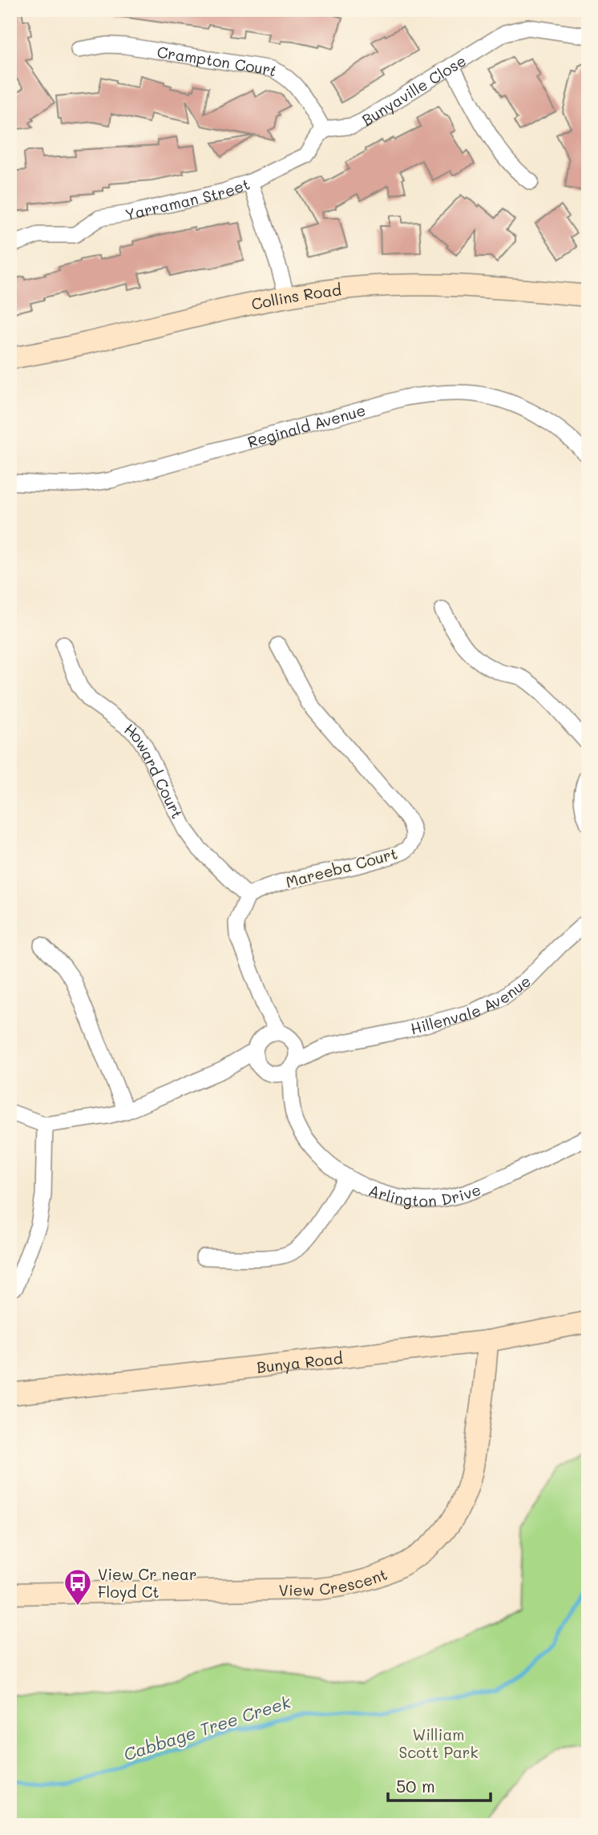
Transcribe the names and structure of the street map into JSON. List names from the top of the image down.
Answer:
{
  "streets": {
    "street": [
      "Crampton Court",
      "Bunyaville Close",
      "Yarraman Street",
      "Collins Road",
      "Reginald Avenue",
      "Howard Court",
      "Mareeba Court",
      "Hillenvale Avenue",
      "Arlington Drive",
      "Bunya Road",
      "View Crescent"
    ]
  },
  "crossings": [
    ["Crampton Court", "Bunyaville Close"],
    ["Yarraman Street", "Collins Road"],
    ["Howard Court", "Mareeba Court"],
    ["Hillenvale Avenue", "Arlington Drive"],
    ["Bunya Road", "View Crescent"]
  ],
  "water": ["Cabbage Tree Creek"],
  "parks": ["William Scott Park"],
  "places": {
    "bus stop": ["View Cr near Floyd Ct"]
  },
  "scale_bar": "50 m"
}
